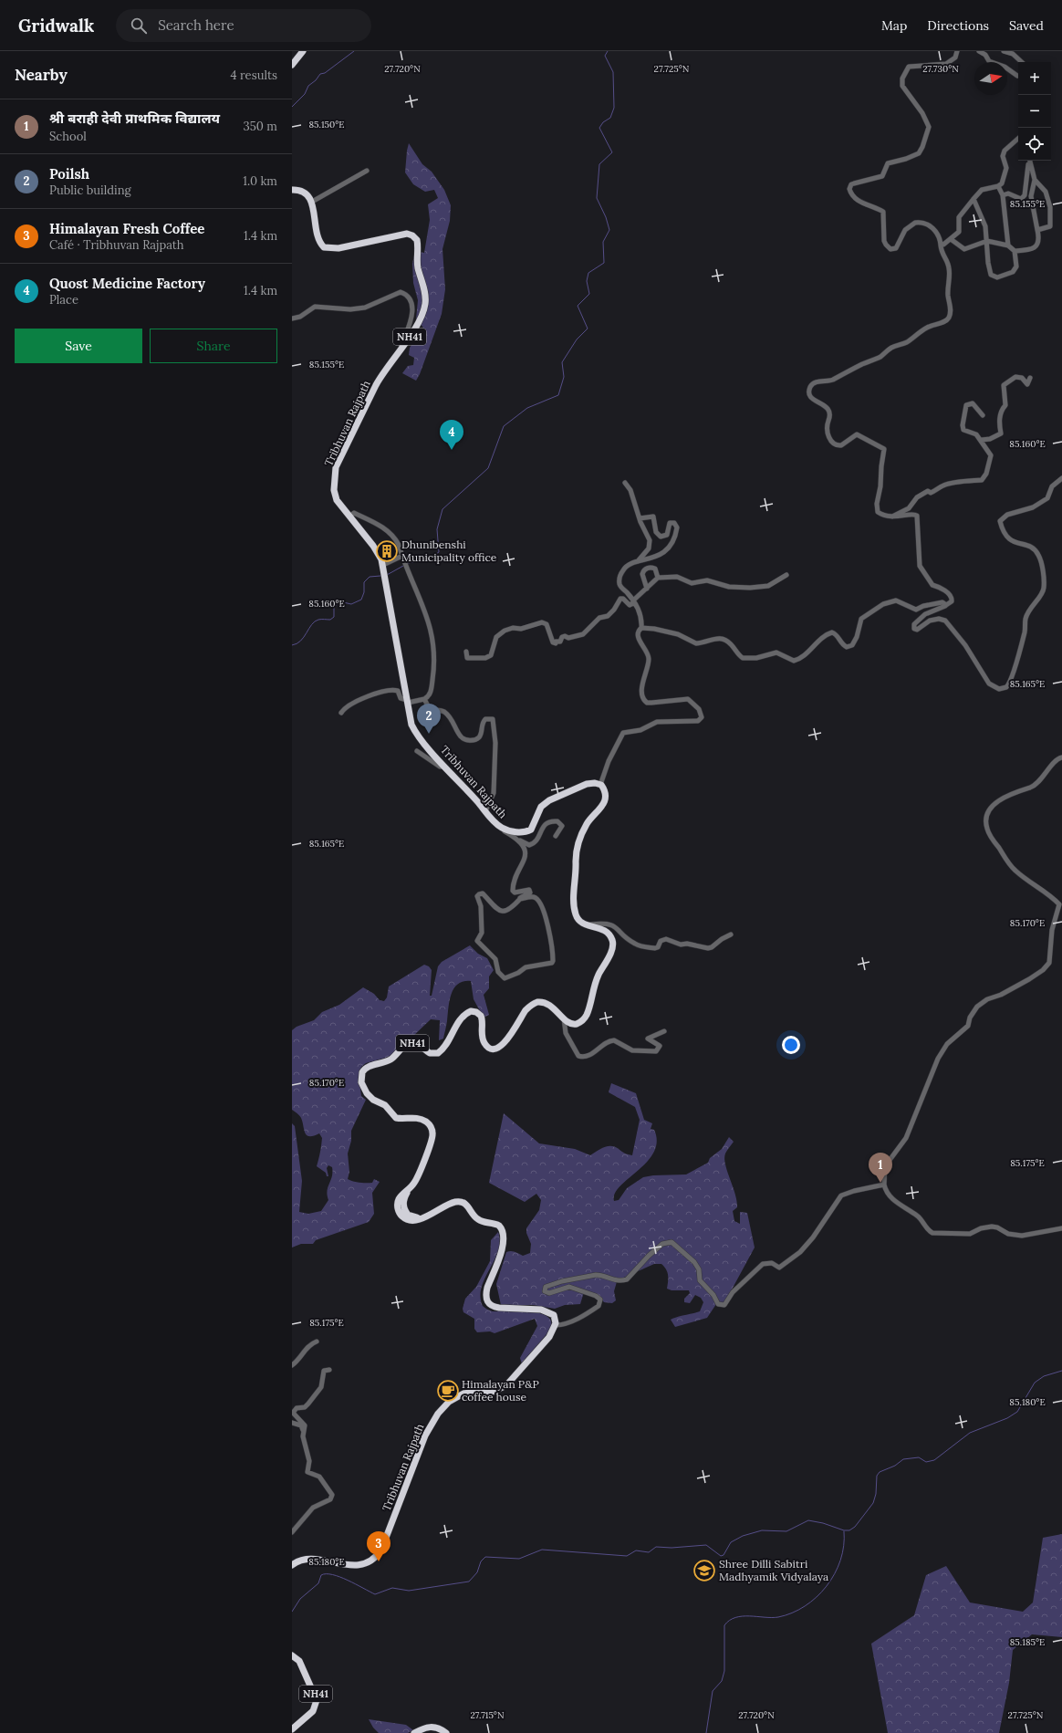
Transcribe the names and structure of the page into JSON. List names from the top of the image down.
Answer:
{
  "streets": {
    "highway": ["NH41", "Tribhuvan Rajpath"]
  },
  "crossings": [
    ["NH41", "Tribhuvan Rajpath"]
  ],
  "places": {
    "building": ["Dhunibenshi Municipality office"],
    "cafe": ["Himalayan P&P coffee house"],
    "school or university": ["Shree Dilli Sabitri Madhyamik Vidyalaya"]
  },
  "north": "right",
  "page": {
    "header": "Gridwalk",
    "search": "Search here",
    "nav": ["Map", "Directions", "Saved"],
    "heading": ["Nearby", "4 results"],
    "map_buttons": ["+", "−"],
    "list": [
      {
        "mark": "1",
        "name": "श्री बराही देवी प्राथमिक विद्यालय",
        "note": "School",
        "value": "350 m"
      },
      {
        "mark": "2",
        "name": "Poilsh",
        "note": "Public building",
        "value": "1.0 km"
      },
      {
        "mark": "3",
        "name": "Himalayan Fresh Coffee",
        "note": "Café · Tribhuvan Rajpath",
        "value": "1.4 km"
      },
      {
        "mark": "4",
        "name": "Quost Medicine Factory",
        "note": "Place",
        "value": "1.4 km"
      }
    ],
    "buttons": ["Save", "Share"],
    "pins": [
      "4",
      "2",
      "1",
      "3"
    ]
  },
  "coordinates": [
    "27.720°N",
    "27.725°N",
    "27.730°N",
    "85.150°E",
    "85.155°E",
    "85.160°E",
    "85.165°E",
    "85.170°E",
    "85.175°E",
    "85.180°E",
    "85.185°E",
    "27.715°N"
  ]
}
